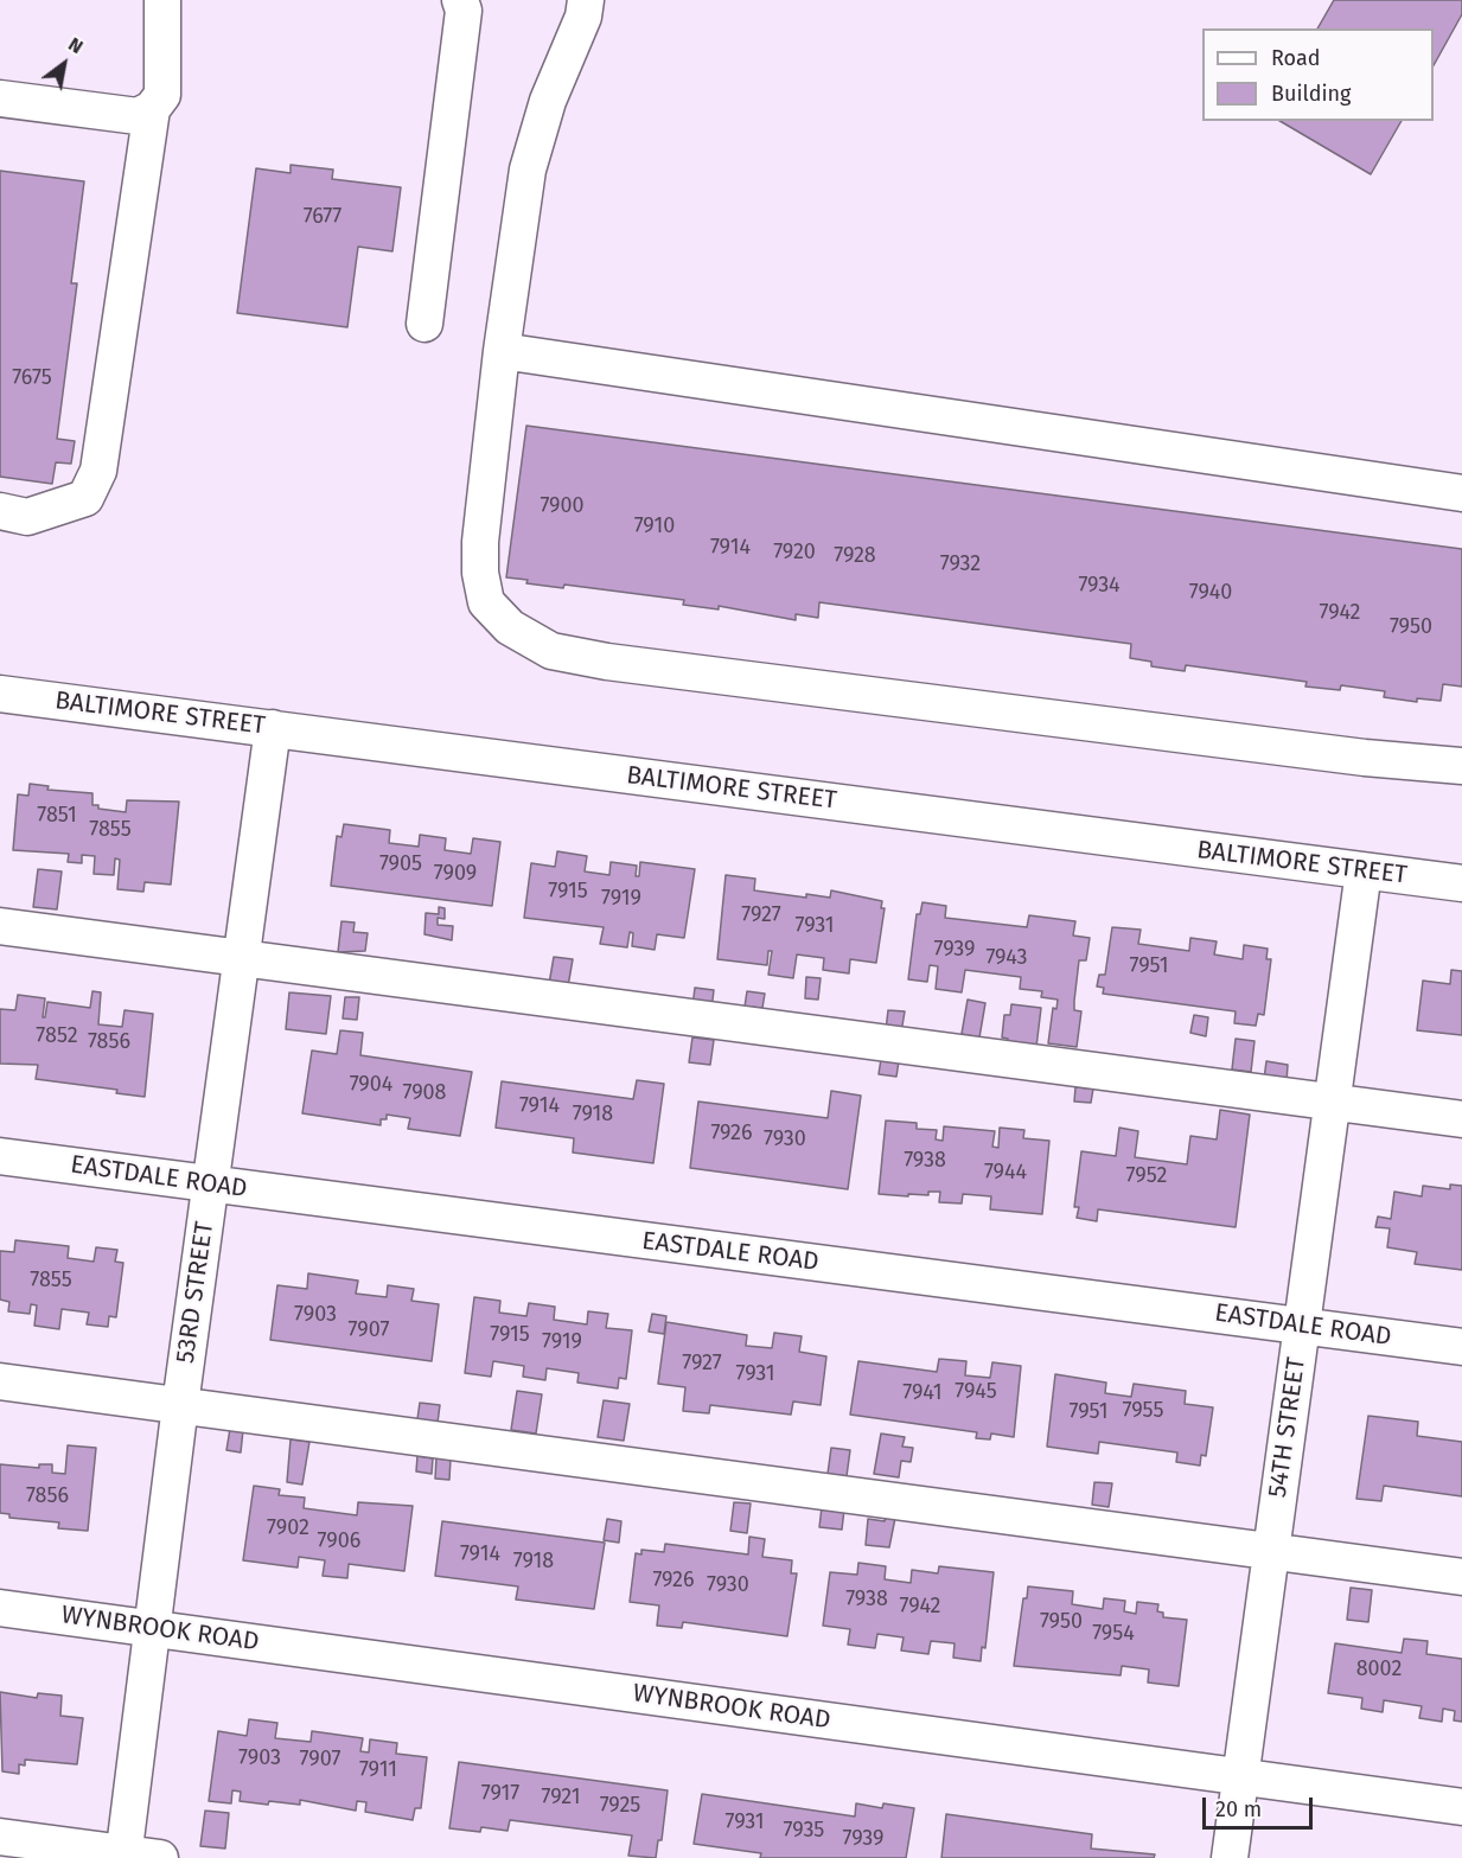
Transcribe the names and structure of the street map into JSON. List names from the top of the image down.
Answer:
{
  "streets": {
    "street": [
      "BALTIMORE STREET",
      "EASTDALE ROAD",
      "53RD STREET",
      "54TH STREET",
      "WYNBROOK ROAD"
    ]
  },
  "crossings": [
    ["BALTIMORE STREET", "53RD STREET"],
    ["BALTIMORE STREET", "54TH STREET"],
    ["EASTDALE ROAD", "53RD STREET"],
    ["EASTDALE ROAD", "54TH STREET"],
    ["53RD STREET", "WYNBROOK ROAD"],
    ["54TH STREET", "WYNBROOK ROAD"]
  ],
  "house_numbers": [
    "7677",
    "7675",
    "7900",
    "7910",
    "7914",
    "7920",
    "7928",
    "7932",
    "7934",
    "7940",
    "7942",
    "7950",
    "7851",
    "7855",
    "7905",
    "7909",
    "7915",
    "7919",
    "7927",
    "7931",
    "7939",
    "7943",
    "7951",
    "7852",
    "7856",
    "7904",
    "7908",
    "7914",
    "7918",
    "7926",
    "7930",
    "7938",
    "7944",
    "7952",
    "7855",
    "7903",
    "7907",
    "7915",
    "7919",
    "7927",
    "7931",
    "7945",
    "7941",
    "7955",
    "7951",
    "7856",
    "7902",
    "7906",
    "7914",
    "7918",
    "7926",
    "7930",
    "7938",
    "7942",
    "7950",
    "7954",
    "8002",
    "7903",
    "7907",
    "7911",
    "7917",
    "7921",
    "7925",
    "7931",
    "7935",
    "7939"
  ],
  "legend": ["Road", "Building"],
  "scale_bar": "20 m",
  "north": "top right"
}
